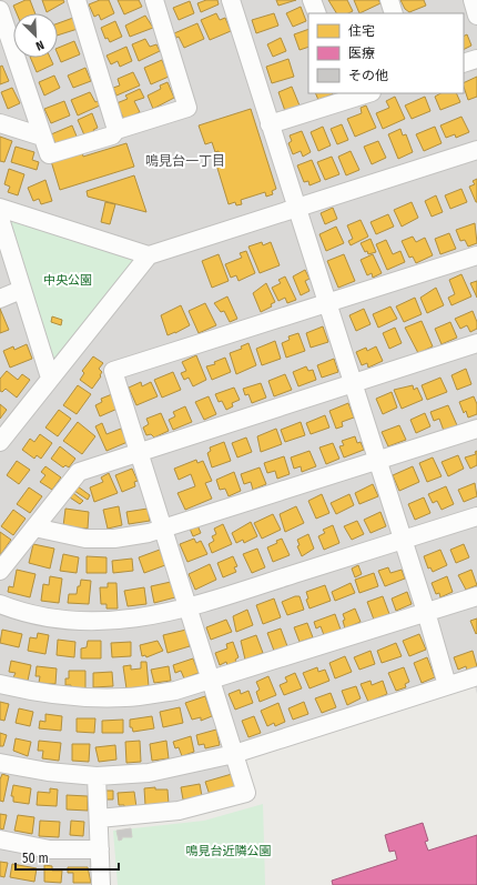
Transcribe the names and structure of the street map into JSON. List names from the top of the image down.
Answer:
{
  "districts": ["鳴見台一丁目"],
  "parks": ["中央公園", "鳴見台近隣公園"],
  "legend": ["住宅", "医療", "その他"],
  "scale_bar": "50 m",
  "north": "bottom right"
}
